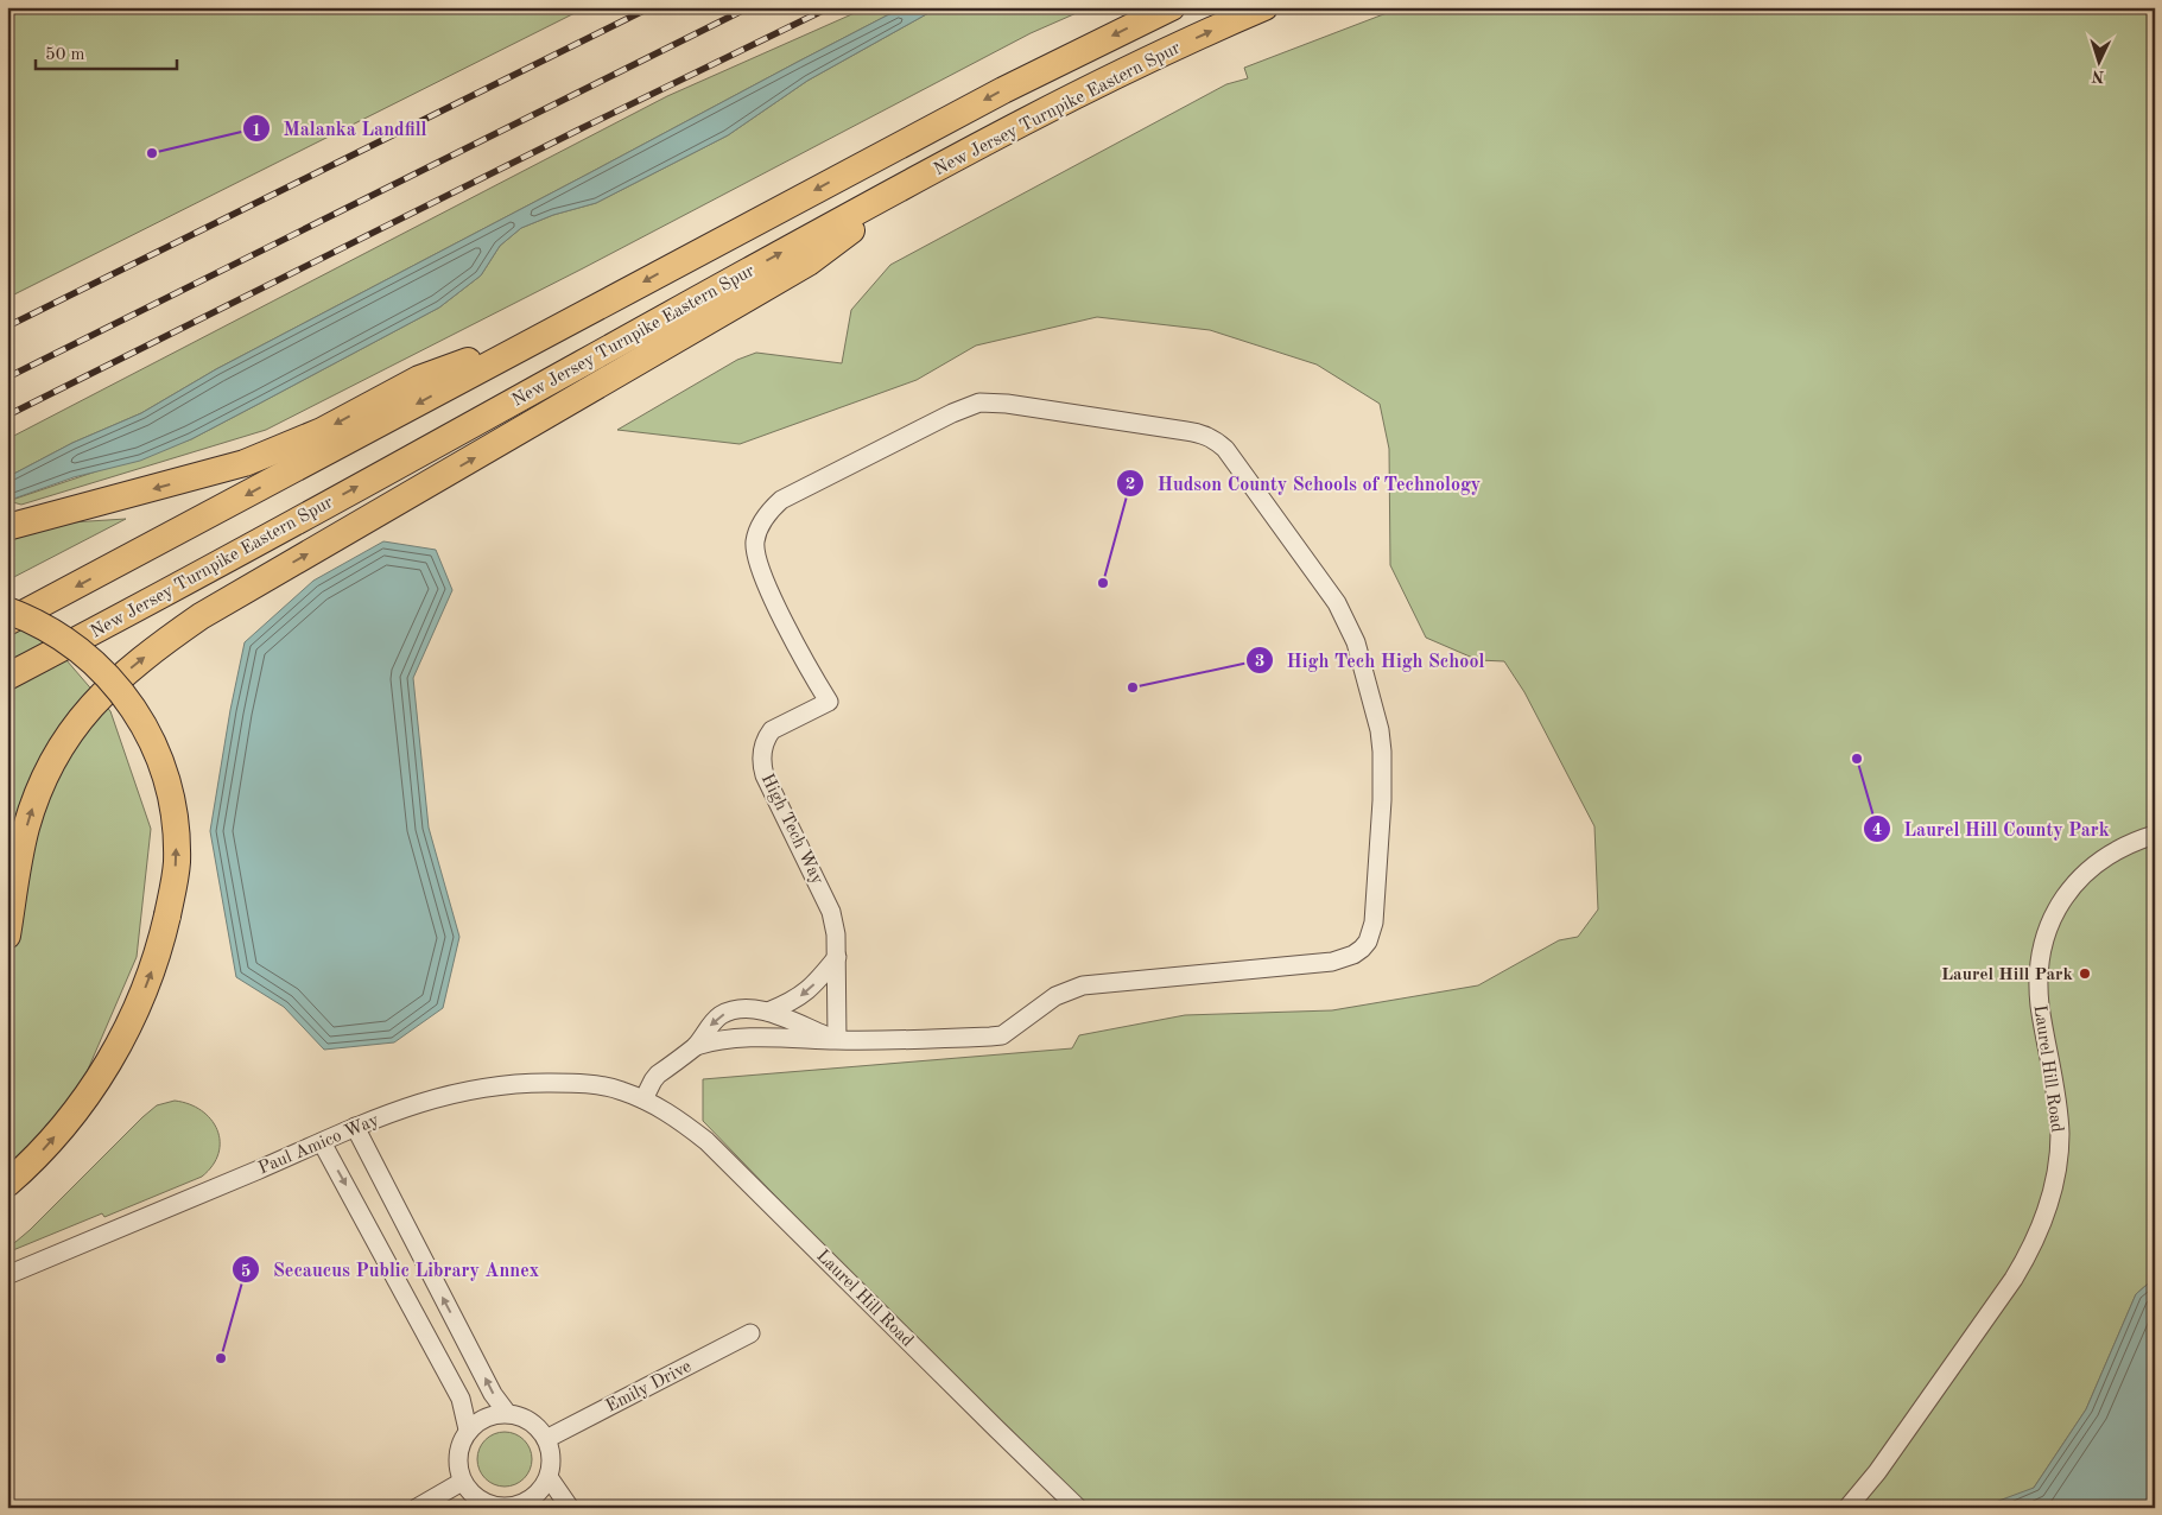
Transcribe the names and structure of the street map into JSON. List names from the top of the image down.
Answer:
{
  "streets": {
    "highway": ["New Jersey Turnpike Eastern Spur"],
    "street": [
      "High Tech Way",
      "Laurel Hill Road",
      "Paul Amico Way",
      "Emily Drive"
    ]
  },
  "crossings": [
    ["Laurel Hill Road", "Paul Amico Way"]
  ],
  "places": [
    "Malanka Landfill",
    "Hudson County Schools of Technology",
    "High Tech High School",
    "Laurel Hill County Park",
    "Laurel Hill Park",
    "Secaucus Public Library Annex"
  ],
  "scale_bar": "50 m",
  "north": "bottom"
}
